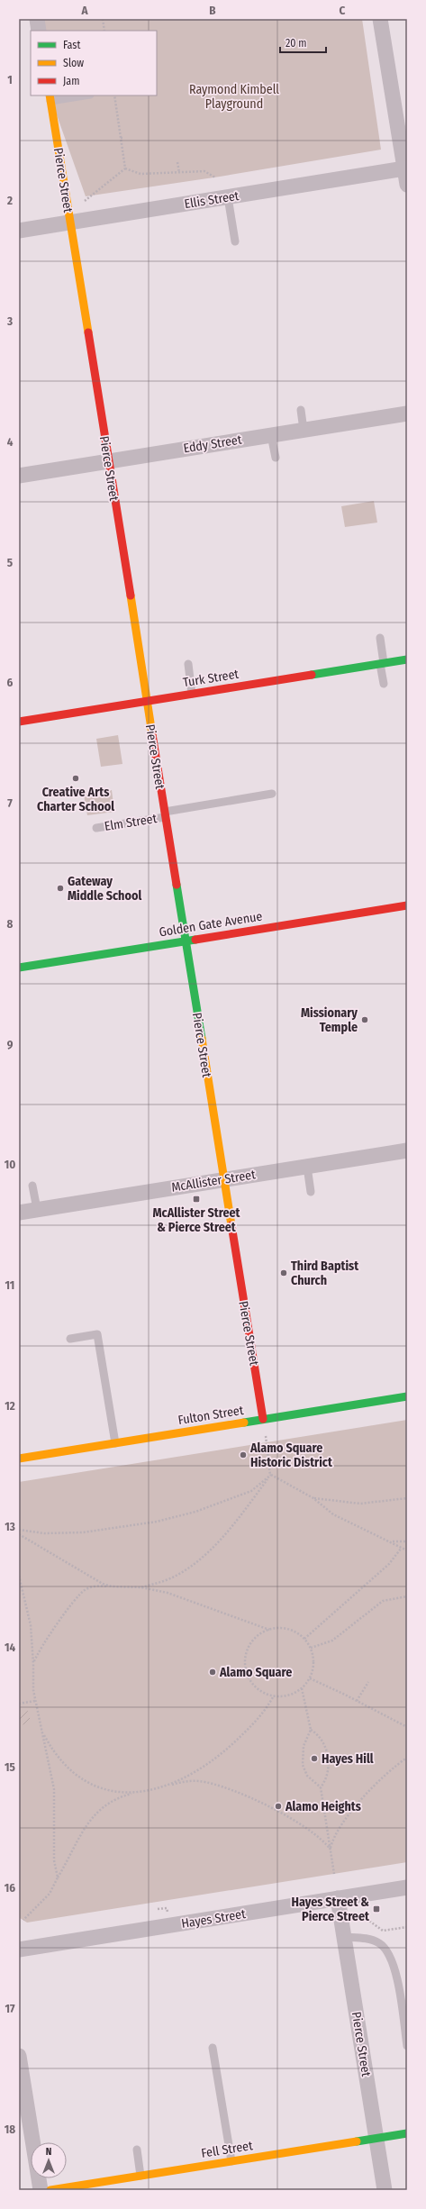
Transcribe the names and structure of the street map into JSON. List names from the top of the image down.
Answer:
{
  "streets": {
    "street": [
      "Pierce Street",
      "Ellis Street",
      "Eddy Street",
      "Turk Street",
      "Golden Gate Avenue",
      "McAllister Street",
      "Fulton Street",
      "Hayes Street",
      "Fell Street"
    ],
    "lane": ["Elm Street"]
  },
  "crossings": [
    ["Pierce Street", "Ellis Street"],
    ["Pierce Street", "Eddy Street"],
    ["Pierce Street", "Turk Street"],
    ["Pierce Street", "Elm Street"],
    ["Pierce Street", "Golden Gate Avenue"],
    ["Pierce Street", "McAllister Street"],
    ["Pierce Street", "Fulton Street"],
    ["Pierce Street", "Hayes Street"],
    ["Pierce Street", "Fell Street"]
  ],
  "parks": ["Raymond Kimbell Playground"],
  "places": {
    "other": [
      "Creative Arts Charter School",
      "Gateway Middle School",
      "Missionary Temple",
      "Third Baptist Church",
      "Alamo Square Historic District",
      "Alamo Square",
      "Hayes Hill",
      "Alamo Heights"
    ],
    "transit": ["McAllister Street & Pierce Street", "Hayes Street & Pierce Street"]
  },
  "legend": ["Fast", "Slow", "Jam"],
  "scale_bar": "20 m",
  "north": "top",
  "grid": {
    "columns": ["A", "B", "C"],
    "rows": [
      "1",
      "2",
      "3",
      "4",
      "5",
      "6",
      "7",
      "8",
      "9",
      "10",
      "11",
      "12",
      "13",
      "14",
      "15",
      "16",
      "17",
      "18"
    ]
  }
}
